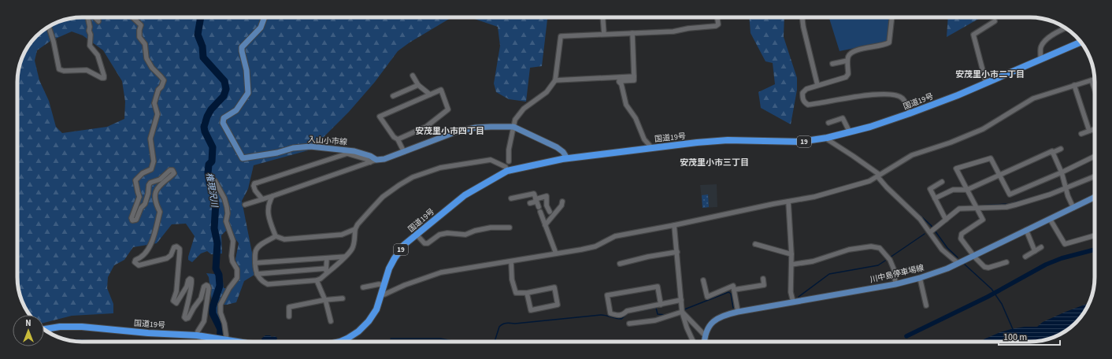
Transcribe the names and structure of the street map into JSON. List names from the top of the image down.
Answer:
{
  "streets": {
    "highway": ["国道19号", "19"],
    "main road": ["入山小市線", "川中島停車場線"]
  },
  "districts": ["安茂里小市二丁目", "安茂里小市四丁目", "安茂里小市三丁目"],
  "water": ["権現沢川"],
  "scale_bar": "100 m",
  "north": "top"
}
